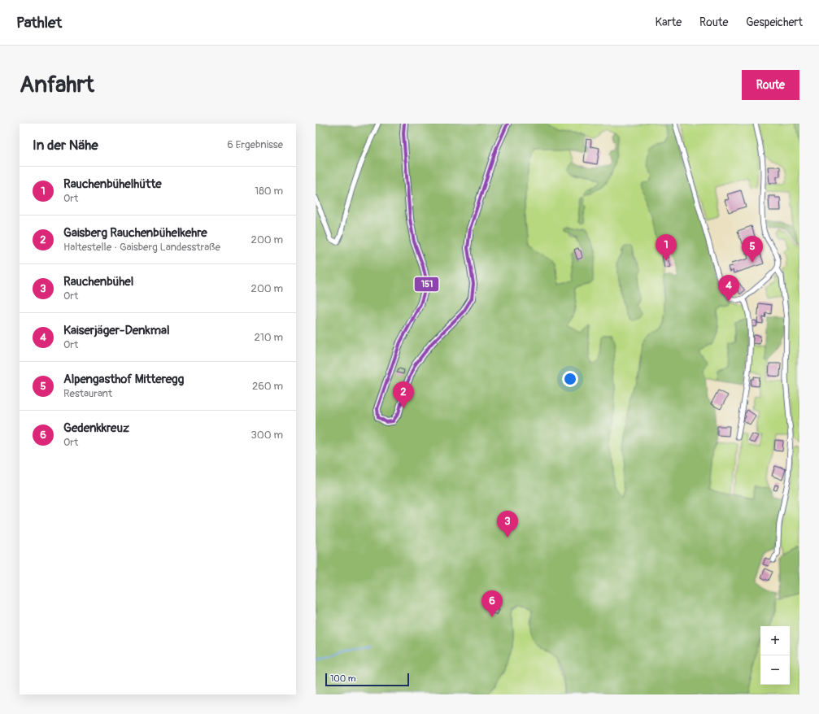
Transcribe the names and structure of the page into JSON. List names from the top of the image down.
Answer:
{
  "lines": ["transit line 151"],
  "scale_bar": "100 m",
  "page": {
    "header": "Pathlet",
    "nav": ["Karte", "Route", "Gespeichert"],
    "buttons": "Route",
    "title": "Anfahrt",
    "heading": ["In der Nähe", "6 Ergebnisse"],
    "list": [
      {
        "mark": "1",
        "name": "Rauchenbühelhütte",
        "note": "Ort",
        "value": "180 m"
      },
      {
        "mark": "2",
        "name": "Gaisberg Rauchenbühelkehre",
        "note": "Haltestelle · Gaisberg Landesstraße",
        "value": "200 m"
      },
      {
        "mark": "3",
        "name": "Rauchenbühel",
        "note": "Ort",
        "value": "200 m"
      },
      {
        "mark": "4",
        "name": "Kaiserjäger-Denkmal",
        "note": "Ort",
        "value": "210 m"
      },
      {
        "mark": "5",
        "name": "Alpengasthof Mitteregg",
        "note": "Restaurant",
        "value": "260 m"
      },
      {
        "mark": "6",
        "name": "Gedenkkreuz",
        "note": "Ort",
        "value": "300 m"
      }
    ],
    "pins": [
      "1",
      "5",
      "4",
      "2",
      "3",
      "6"
    ],
    "map_buttons": ["+", "−"],
    "scale": "100 m"
  }
}
